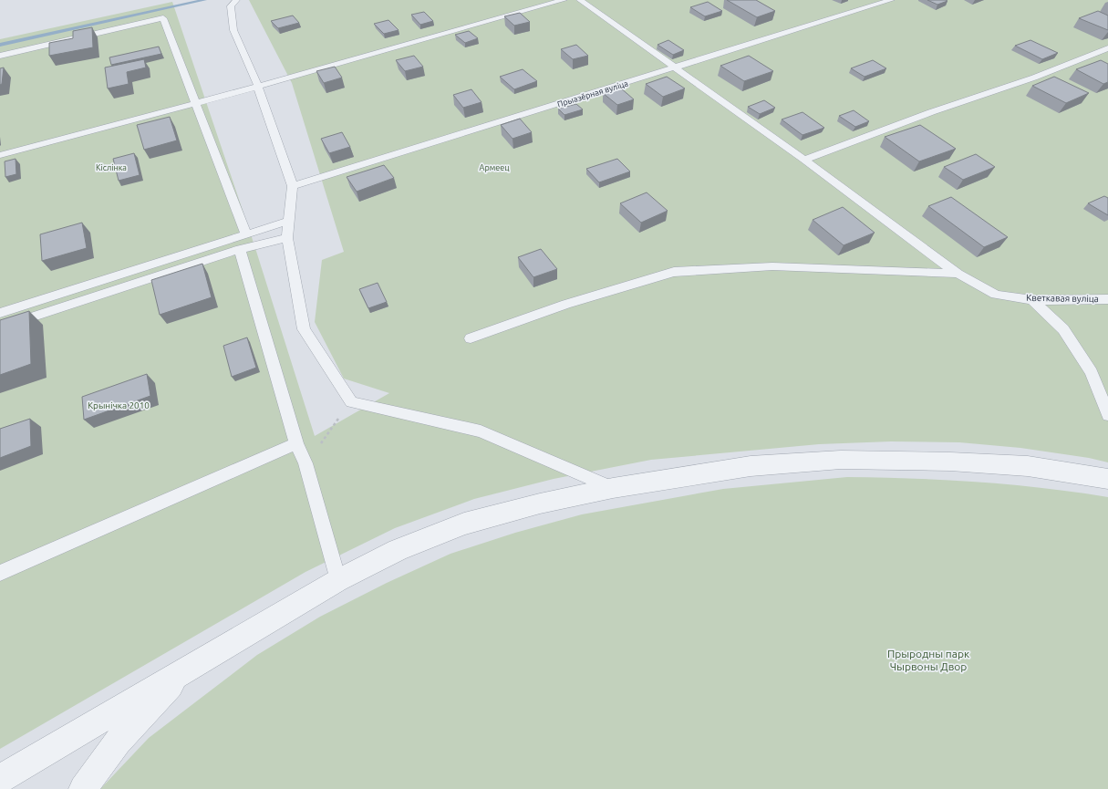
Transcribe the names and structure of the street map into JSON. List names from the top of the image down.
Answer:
{
  "streets": {
    "lane": ["Прыазёрная вуліца", "Кветкавая вуліца"]
  },
  "crossings": [
    ["Прыазёрная вуліца", "Кветкавая вуліца"]
  ],
  "parks": [
    "Кіслінка",
    "Армеец",
    "Крынічка 2010",
    "Прыродны парк Чырвоны Двор"
  ]
}
